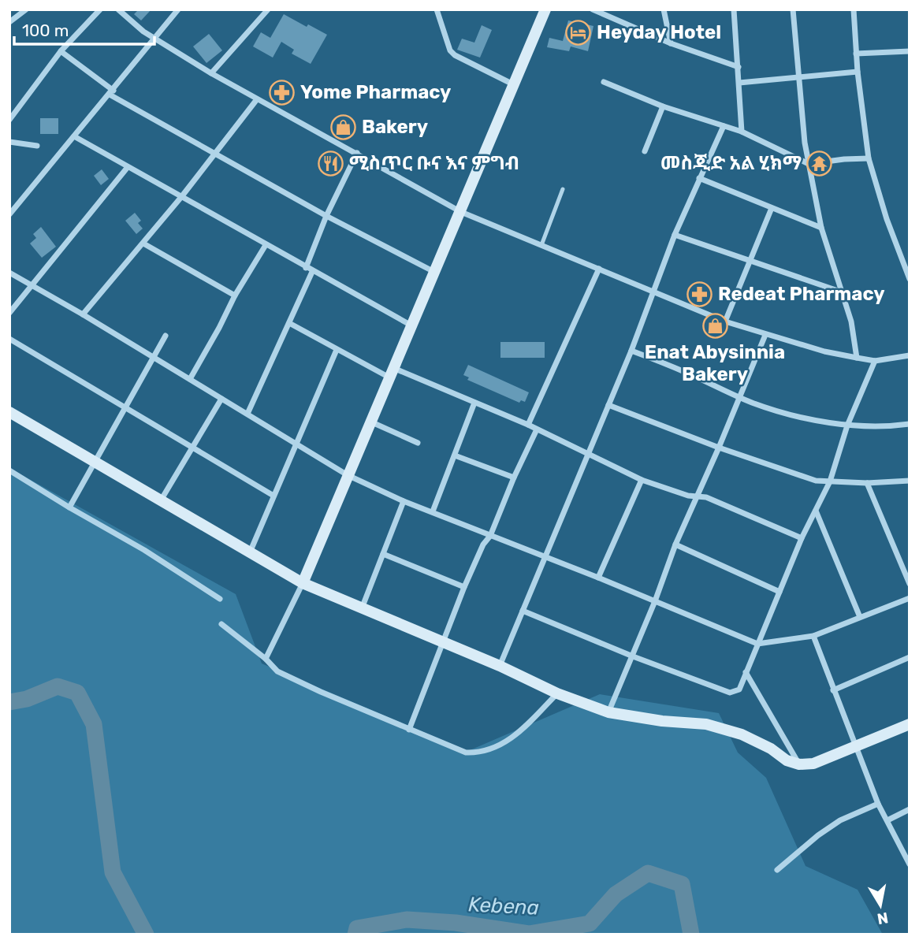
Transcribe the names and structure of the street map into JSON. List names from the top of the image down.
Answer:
{
  "water": ["Kebena"],
  "places": {
    "hotel": ["Heyday Hotel"],
    "pharmacy": ["Yome Pharmacy", "Redeat Pharmacy"],
    "shop": ["Bakery", "Enat Abysinnia Bakery"],
    "restaurant": ["ሚስጥር ቡና እና ምግብ"],
    "temple": ["መስጂድ አል ሂክማ"]
  },
  "scale_bar": "100 m",
  "north": "bottom"
}
